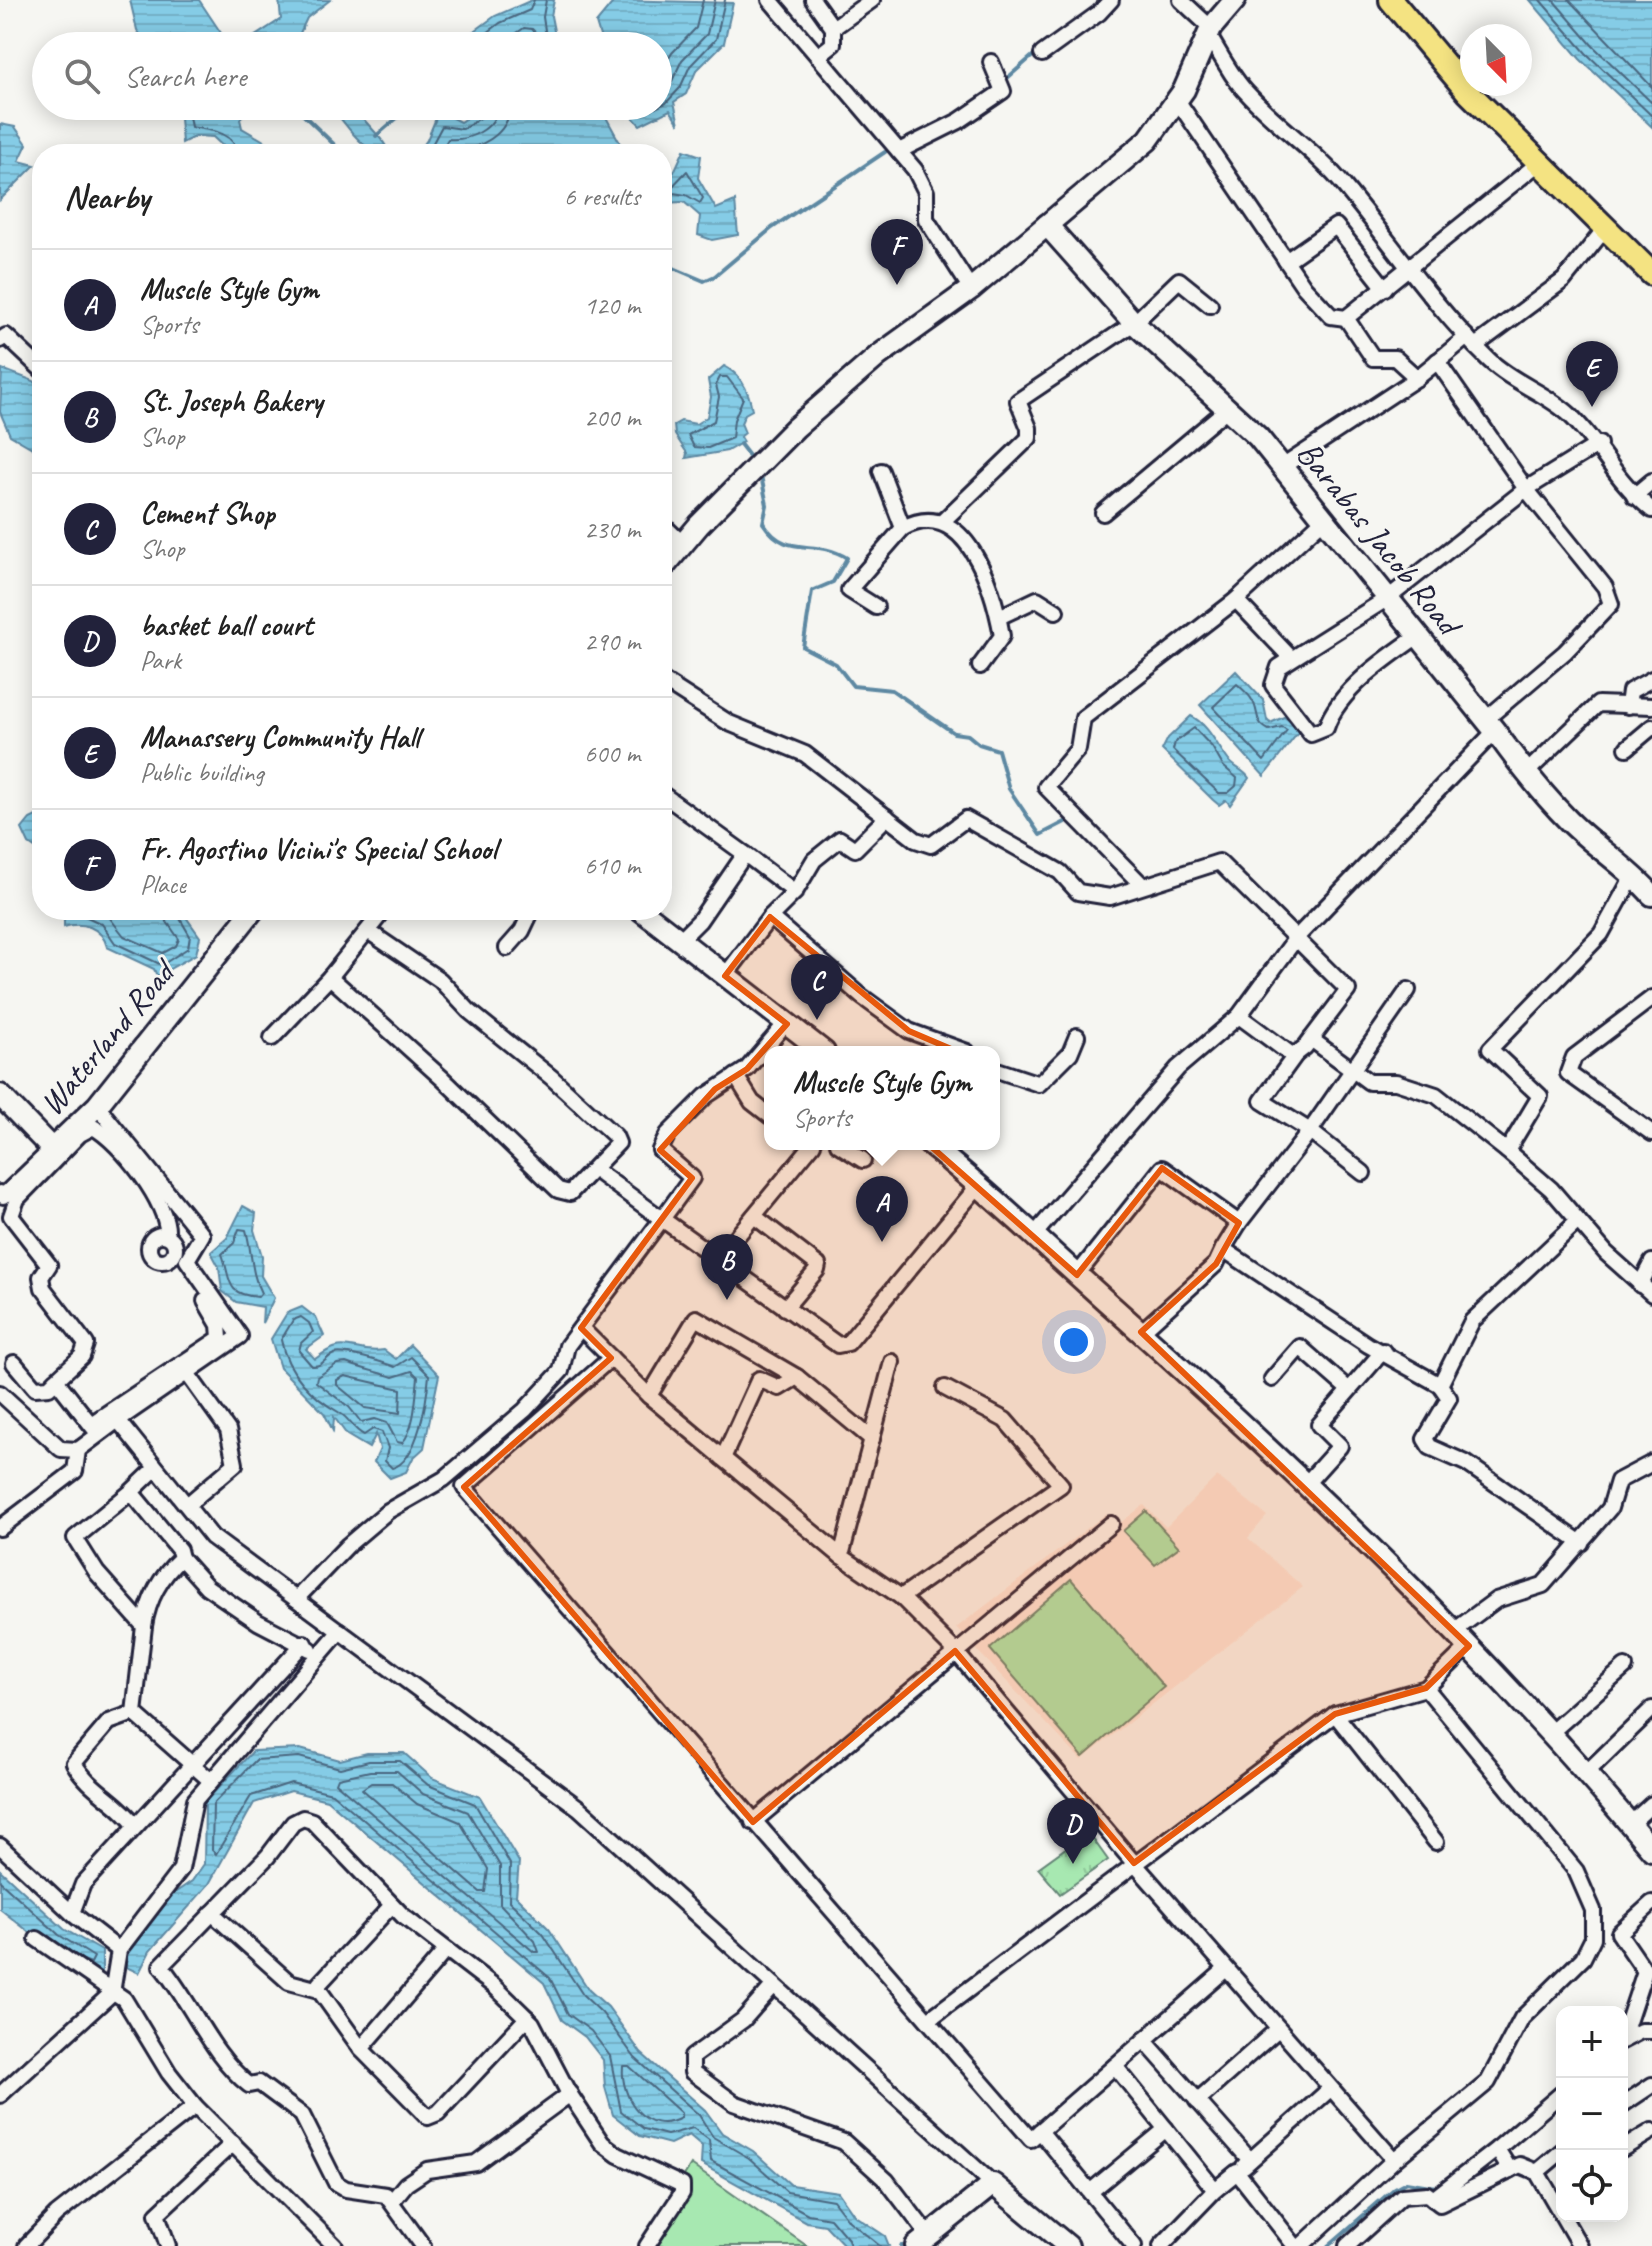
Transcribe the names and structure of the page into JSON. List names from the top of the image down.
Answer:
{
  "streets": {
    "main road": ["Barabas Jacob Road", "Waterland Road"]
  },
  "north": "bottom right",
  "page": {
    "search": "Search here",
    "heading": ["Nearby", "6 results"],
    "pins": [
      "F",
      "E",
      "C",
      "A",
      "B",
      "D"
    ],
    "list": [
      {
        "mark": "A",
        "name": "Muscle Style Gym",
        "note": "Sports",
        "value": "120 m"
      },
      {
        "mark": "B",
        "name": "St. Joseph Bakery",
        "note": "Shop",
        "value": "200 m"
      },
      {
        "mark": "C",
        "name": "Cement Shop",
        "note": "Shop",
        "value": "230 m"
      },
      {
        "mark": "D",
        "name": "basket ball court",
        "note": "Park",
        "value": "290 m"
      },
      {
        "mark": "E",
        "name": "Manassery Community Hall",
        "note": "Public building",
        "value": "600 m"
      },
      {
        "mark": "F",
        "name": "Fr. Agostino Vicini's Special School",
        "note": "Place",
        "value": "610 m"
      }
    ],
    "popup": ["Muscle Style Gym", "Sports"],
    "map_buttons": ["+", "−"]
  }
}
